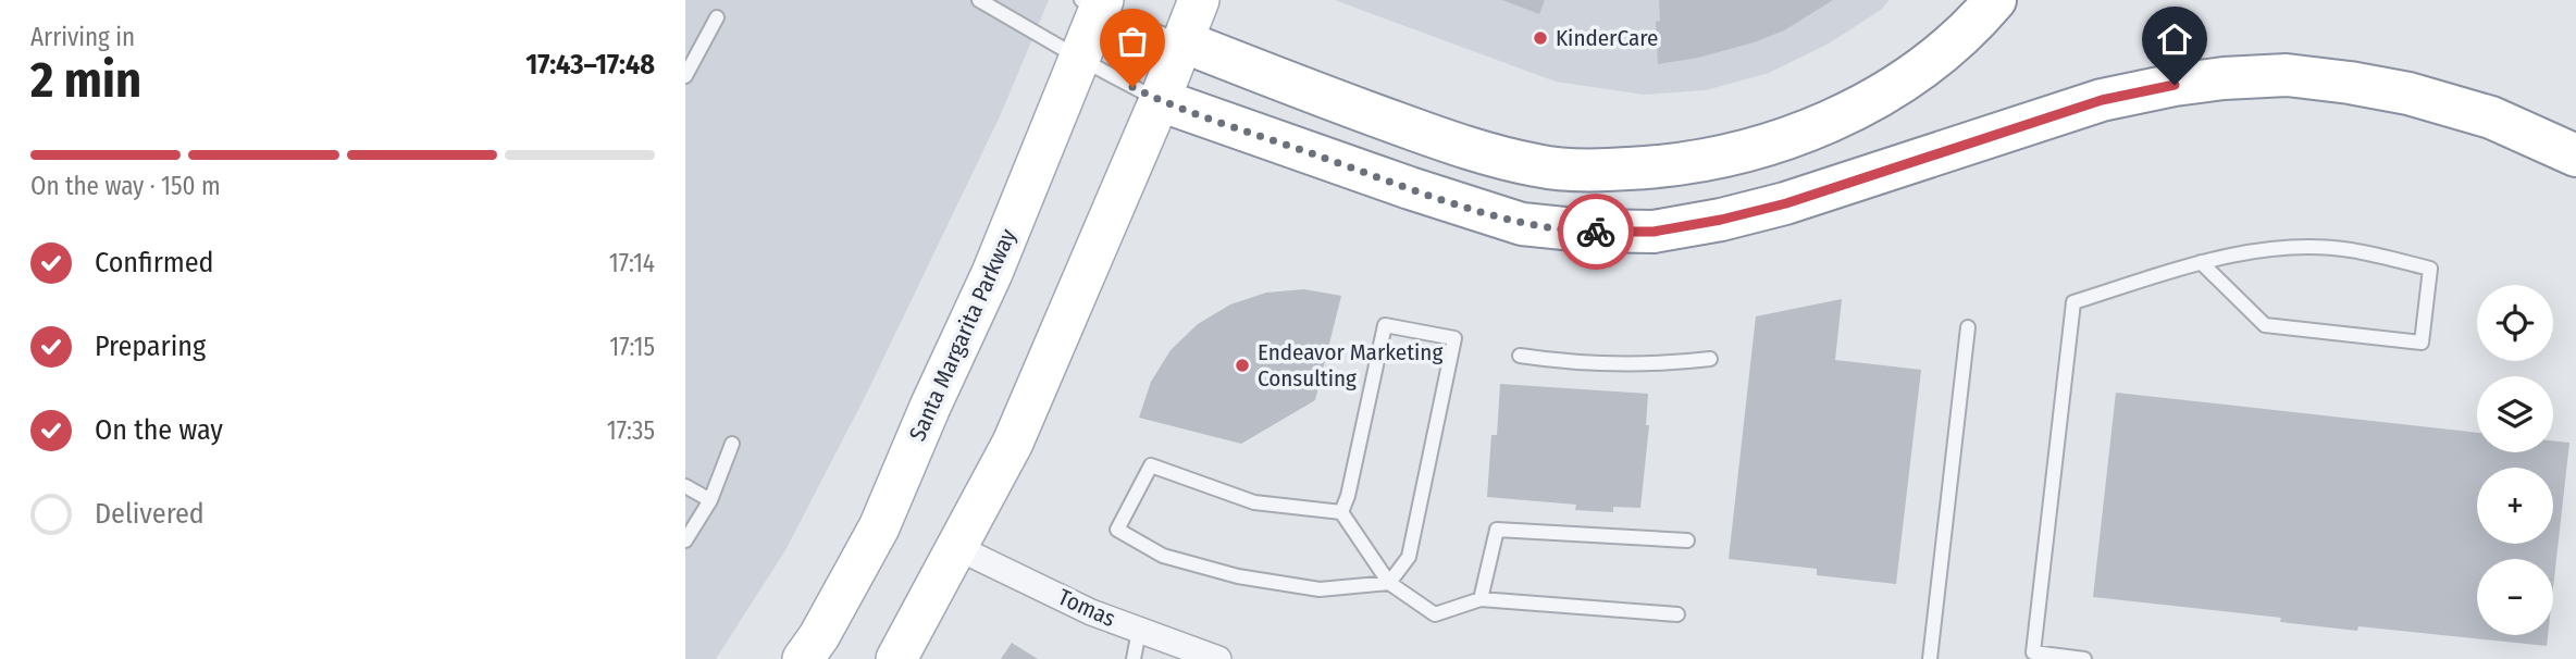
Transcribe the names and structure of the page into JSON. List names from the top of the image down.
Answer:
{
  "streets": {
    "main road": ["Santa Margarita Parkway"],
    "street": ["Tomas"]
  },
  "places": ["KinderCare", "Endeavor Marketing Consulting"],
  "page": {
    "heading": ["2 min", "Arriving in", "17:43–17:48"],
    "bar": "On the way · 150 m",
    "list": [
      ["Confirmed", "17:14"],
      ["Preparing", "17:15"],
      ["On the way", "17:35"],
      "Delivered"
    ],
    "map_buttons": ["+", "−"]
  }
}
